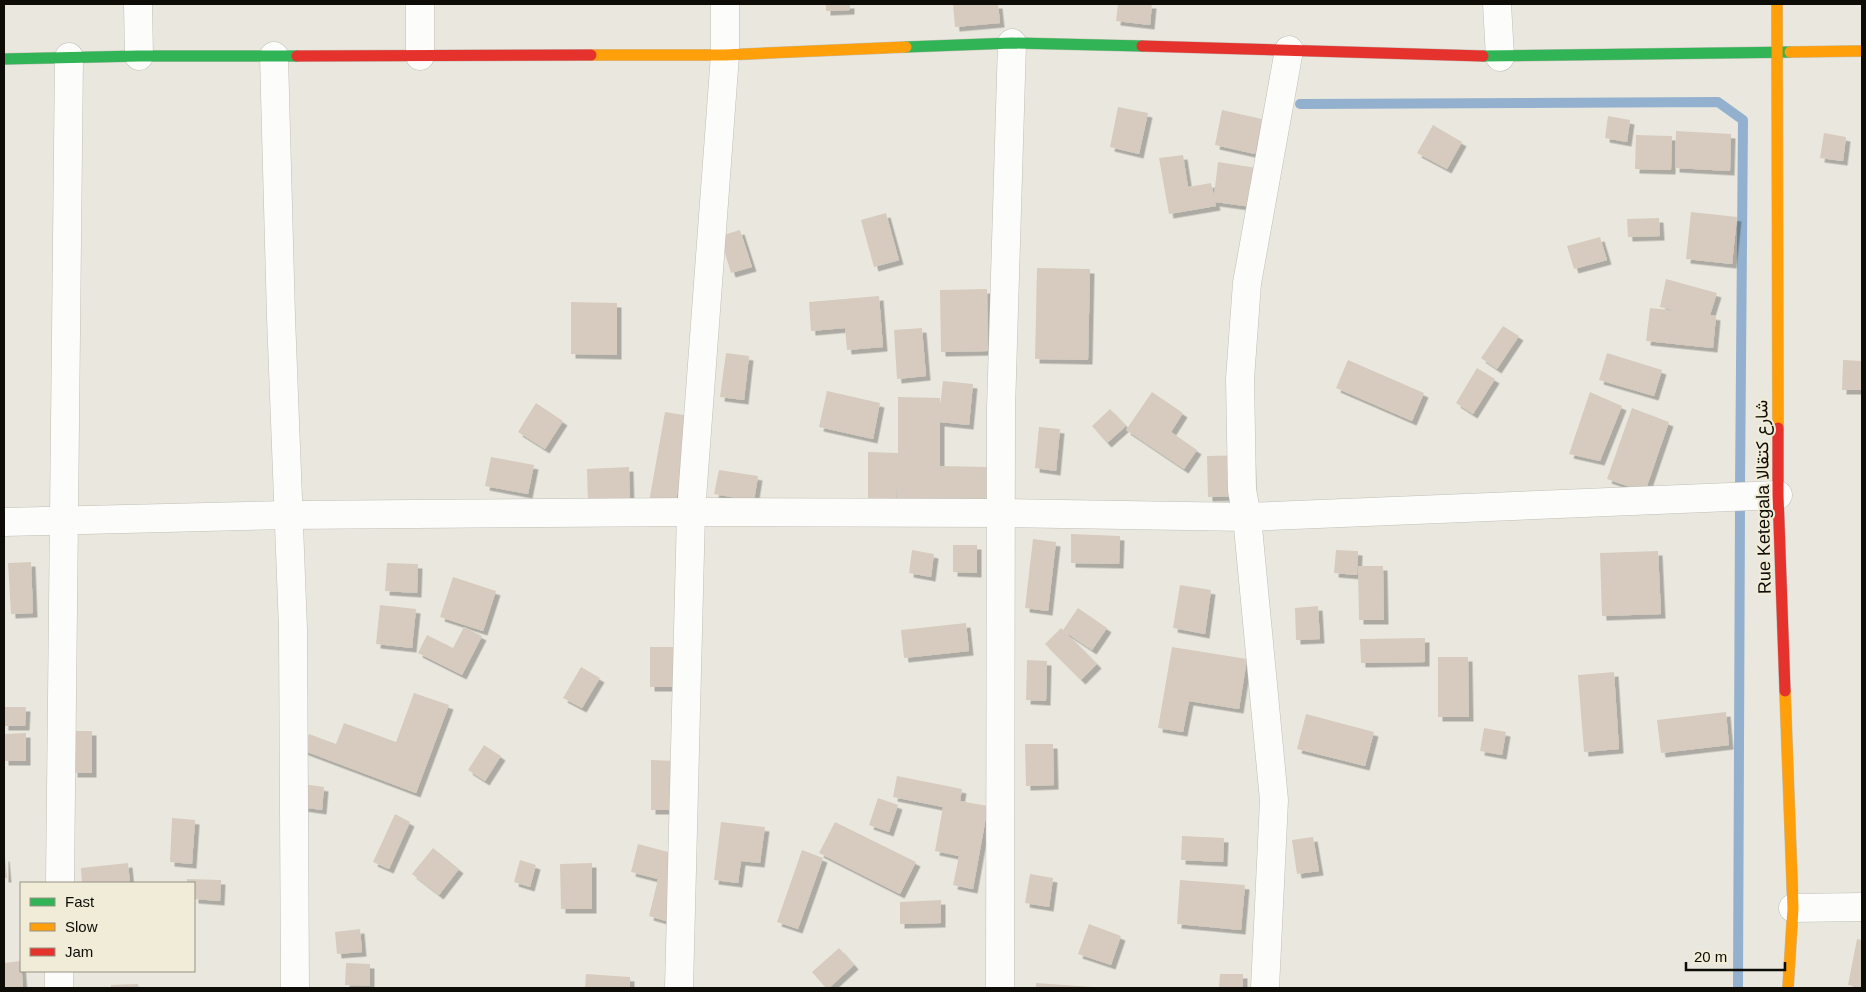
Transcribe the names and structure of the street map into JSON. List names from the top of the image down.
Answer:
{
  "streets": {
    "street": ["Rue Ketegala شارع كتقالا"]
  },
  "legend": ["Fast", "Slow", "Jam"],
  "scale_bar": "20 m"
}
